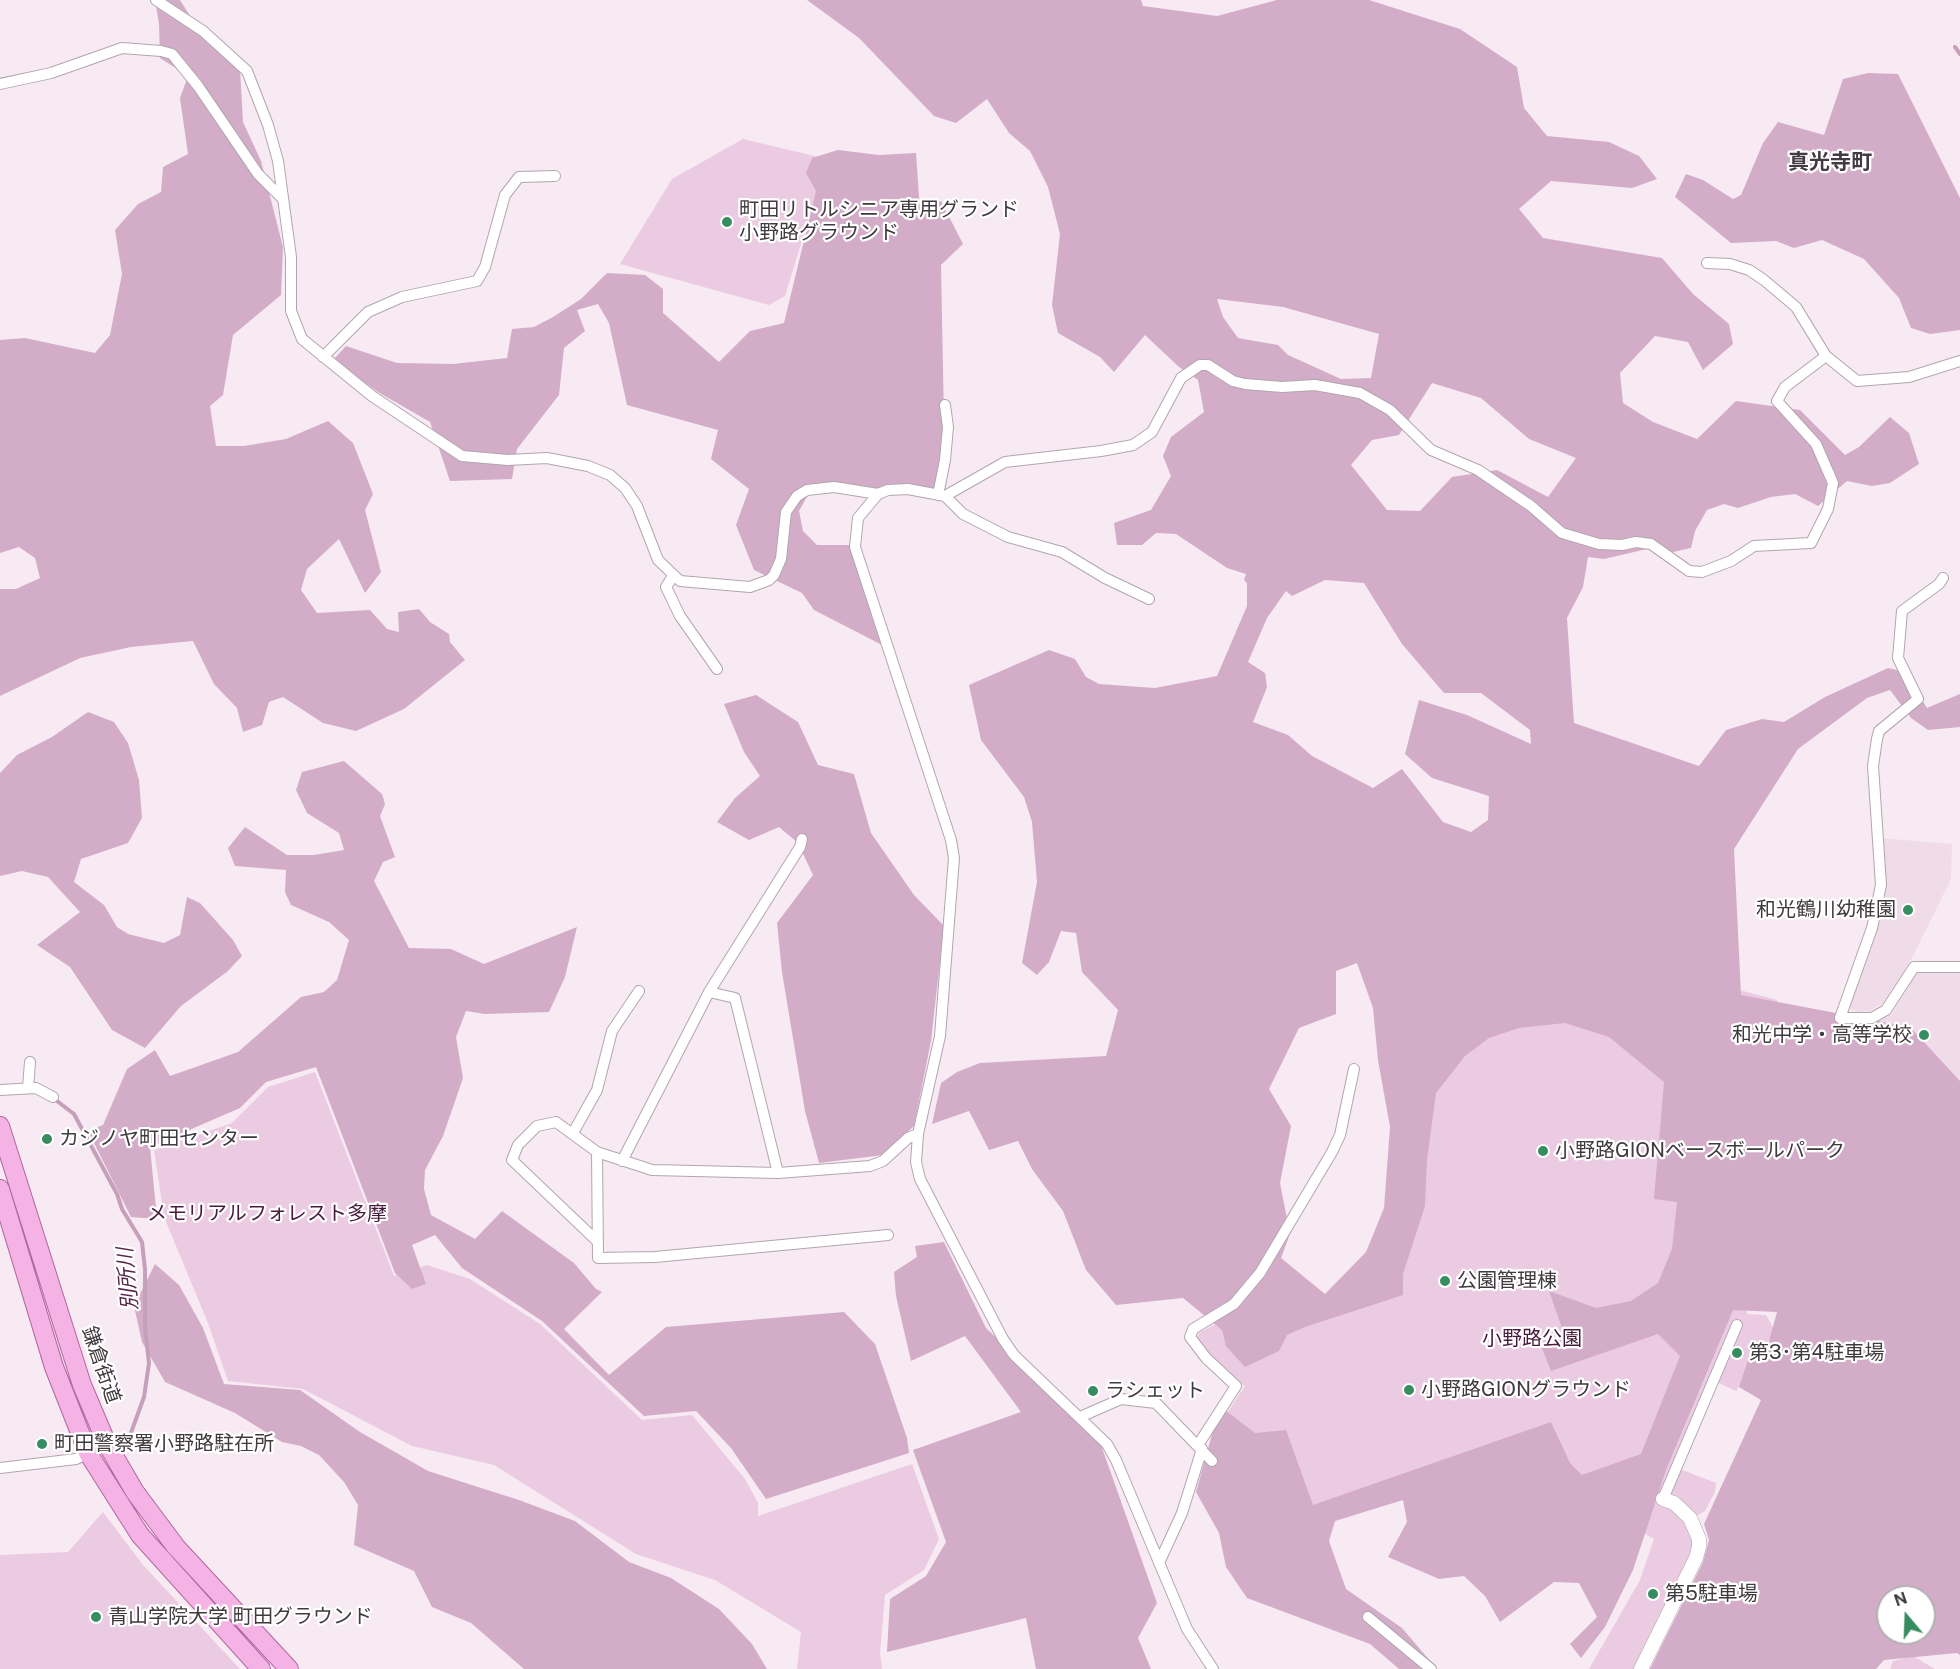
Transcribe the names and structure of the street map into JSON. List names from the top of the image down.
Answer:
{
  "streets": {
    "main road": ["鎌倉街道"]
  },
  "districts": ["真光寺町"],
  "water": ["別所川"],
  "parks": ["メモリアルフォレスト多摩", "小野路公園"],
  "places": [
    "町田リトルシニア専用グランド 小野路グラウンド",
    "和光鶴川幼稚園",
    "和光中学・高等学校",
    "カジノヤ町田センター",
    "小野路GIONベースボールパーク",
    "公園管理棟",
    "第3･第4駐車場",
    "小野路GIONグラウンド",
    "ラシェット",
    "町田警察署小野路駐在所",
    "第5駐車場",
    "青山学院大学 町田グラウンド"
  ],
  "north": "top"
}
